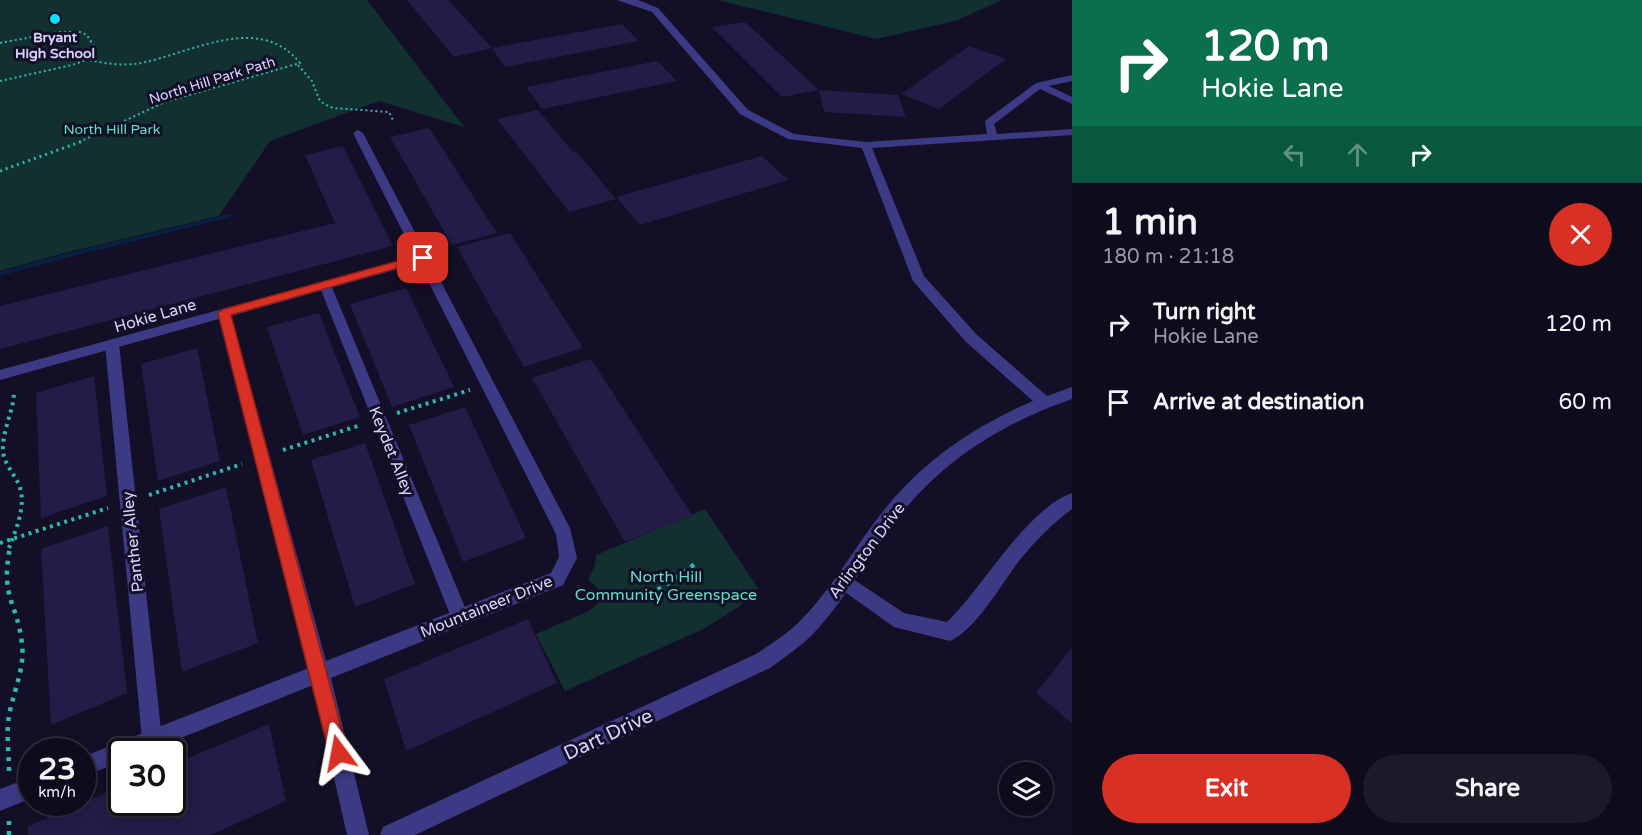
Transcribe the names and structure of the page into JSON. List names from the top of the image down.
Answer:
{
  "streets": {
    "street": [
      "Hokie Lane",
      "Keydet Alley",
      "Panther Alley",
      "Arlington Drive",
      "Mountaineer Drive",
      "Dart Drive"
    ],
    "path": ["North Hill Park Path"]
  },
  "crossings": [
    ["Hokie Lane", "Keydet Alley"],
    ["Hokie Lane", "Panther Alley"],
    ["Hokie Lane", "Mountaineer Drive"],
    ["Keydet Alley", "Mountaineer Drive"],
    ["Arlington Drive", "Dart Drive"]
  ],
  "parks": ["North Hill Park", "North Hill Community Greenspace"],
  "places": ["Bryant High School"],
  "page": {
    "turn": ["120 m", "Hokie Lane"],
    "heading": ["1 min", "180 m · 21:18"],
    "list": [
      {
        "name": "Turn right",
        "note": "Hokie Lane",
        "value": "120 m"
      },
      {
        "name": "Arrive at destination",
        "value": "60 m"
      }
    ],
    "speed": "23 km/h",
    "limit": "30",
    "buttons": ["Exit", "Share"]
  }
}
